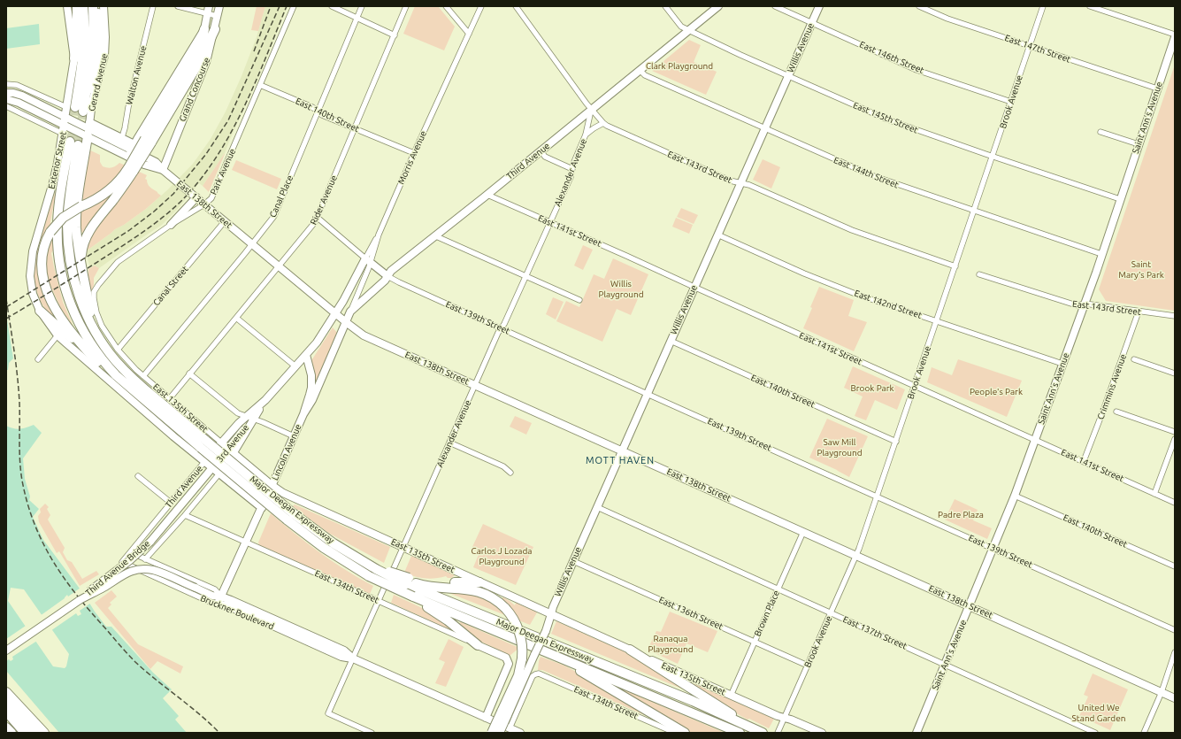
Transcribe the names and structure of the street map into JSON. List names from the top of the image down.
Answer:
{
  "streets": {
    "highway": ["Major Deegan Expressway"],
    "main road": [
      "Willis Avenue",
      "Gerard Avenue",
      "Grand Concourse",
      "Saint Ann's Avenue",
      "Exterior Street",
      "Third Avenue",
      "East 138th Street",
      "East 139th Street",
      "East 135th Street",
      "3rd Avenue",
      "Lincoln Avenue",
      "Third Avenue Bridge",
      "East 134th Street",
      "Bruckner Boulevard"
    ],
    "street": [
      "East 147th Street",
      "East 146th Street",
      "Walton Avenue",
      "Brook Avenue",
      "East 140th Street",
      "East 145th Street",
      "Morris Avenue",
      "East 143rd Street",
      "Park Avenue",
      "Alexander Avenue",
      "East 144th Street",
      "Canal Place",
      "Rider Avenue",
      "East 141st Street",
      "Canal Street",
      "East 142nd Street",
      "Crimmins Avenue",
      "East 136th Street",
      "Brown Place",
      "East 137th Street"
    ]
  },
  "crossings": [
    ["Willis Avenue", "East 146th Street"],
    ["Willis Avenue", "East 140th Street"],
    ["Willis Avenue", "East 145th Street"],
    ["Willis Avenue", "East 143rd Street"],
    ["Willis Avenue", "East 144th Street"],
    ["Willis Avenue", "East 138th Street"],
    ["Willis Avenue", "East 141st Street"],
    ["Willis Avenue", "East 142nd Street"],
    ["Willis Avenue", "East 139th Street"],
    ["Willis Avenue", "East 135th Street"],
    ["Willis Avenue", "East 136th Street"],
    ["Willis Avenue", "East 137th Street"],
    ["East 147th Street", "Brook Avenue"],
    ["East 147th Street", "Saint Ann's Avenue"],
    ["East 146th Street", "Brook Avenue"],
    ["Walton Avenue", "East 138th Street"],
    ["Gerard Avenue", "East 138th Street"],
    ["Grand Concourse", "East 138th Street"],
    ["Brook Avenue", "East 140th Street"],
    ["Brook Avenue", "East 145th Street"],
    ["Brook Avenue", "East 143rd Street"],
    ["Brook Avenue", "East 144th Street"],
    ["Brook Avenue", "East 138th Street"],
    ["Brook Avenue", "East 141st Street"],
    ["Brook Avenue", "East 142nd Street"],
    ["Brook Avenue", "East 139th Street"],
    ["Brook Avenue", "East 135th Street"],
    ["Brook Avenue", "East 136th Street"],
    ["Brook Avenue", "East 137th Street"],
    ["East 140th Street", "Saint Ann's Avenue"],
    ["East 140th Street", "Morris Avenue"],
    ["East 140th Street", "Park Avenue"],
    ["East 140th Street", "Canal Place"],
    ["East 140th Street", "Rider Avenue"],
    ["East 145th Street", "Saint Ann's Avenue"],
    ["East 145th Street", "Third Avenue"],
    ["Saint Ann's Avenue", "East 143rd Street"],
    ["Saint Ann's Avenue", "East 144th Street"],
    ["Saint Ann's Avenue", "East 138th Street"],
    ["Saint Ann's Avenue", "East 141st Street"],
    ["Saint Ann's Avenue", "East 142nd Street"],
    ["Saint Ann's Avenue", "East 139th Street"],
    ["Saint Ann's Avenue", "East 137th Street"],
    ["Morris Avenue", "East 139th Street"],
    ["Exterior Street", "East 138th Street"],
    ["Third Avenue", "East 143rd Street"],
    ["Third Avenue", "Alexander Avenue"],
    ["Third Avenue", "East 144th Street"],
    ["Third Avenue", "East 138th Street"],
    ["Third Avenue", "East 141st Street"],
    ["Third Avenue", "East 139th Street"],
    ["Third Avenue", "East 135th Street"],
    ["Third Avenue", "3rd Avenue"],
    ["Third Avenue", "Lincoln Avenue"],
    ["Third Avenue", "East 134th Street"],
    ["Third Avenue", "Bruckner Boulevard"],
    ["East 143rd Street", "Alexander Avenue"],
    ["East 143rd Street", "Crimmins Avenue"],
    ["Park Avenue", "East 138th Street"],
    ["Park Avenue", "East 135th Street"],
    ["Alexander Avenue", "East 138th Street"],
    ["Alexander Avenue", "East 141st Street"],
    ["Alexander Avenue", "East 139th Street"],
    ["Alexander Avenue", "East 135th Street"],
    ["Alexander Avenue", "East 134th Street"],
    ["Alexander Avenue", "Bruckner Boulevard"],
    ["Canal Place", "East 138th Street"],
    ["Canal Place", "East 135th Street"],
    ["Rider Avenue", "East 138th Street"],
    ["Rider Avenue", "East 139th Street"],
    ["Rider Avenue", "East 135th Street"],
    ["East 138th Street", "Canal Street"],
    ["East 138th Street", "Brown Place"],
    ["East 141st Street", "Crimmins Avenue"],
    ["Canal Street", "East 135th Street"],
    ["East 135th Street", "3rd Avenue"],
    ["East 135th Street", "Lincoln Avenue"],
    ["East 135th Street", "Brown Place"],
    ["3rd Avenue", "Third Avenue Bridge"],
    ["Lincoln Avenue", "East 134th Street"],
    ["Lincoln Avenue", "Bruckner Boulevard"],
    ["East 134th Street", "Bruckner Boulevard"],
    ["East 136th Street", "Brown Place"],
    ["Brown Place", "East 137th Street"]
  ],
  "districts": ["MOTT HAVEN"],
  "parks": [
    "Clark Playground",
    "Saint Mary's Park",
    "Willis Playground",
    "Brook Park",
    "People's Park",
    "Saw Mill Playground",
    "Padre Plaza",
    "Carlos J Lozada Playground",
    "Ranaqua Playground",
    "United We Stand Garden"
  ]
}
